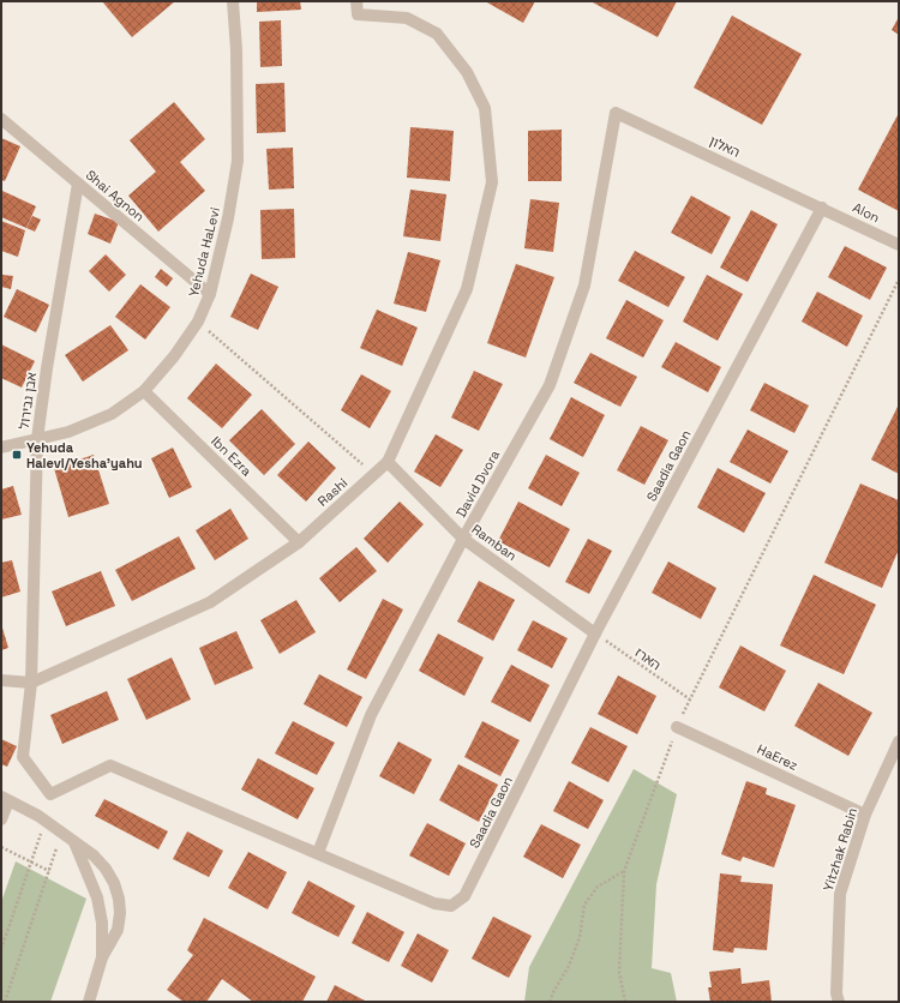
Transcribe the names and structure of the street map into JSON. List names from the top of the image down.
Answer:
{
  "streets": {
    "street": [
      "האלון",
      "Shai Agnon",
      "Alon",
      "Yehuda HaLevi",
      "אבן גבירול",
      "Ibn Ezra",
      "Saadia Gaon",
      "David Dvora",
      "Rashi",
      "Ramban",
      "HaErez",
      "Yitzhak Rabin"
    ],
    "path": ["הארז"]
  },
  "crossings": [
    ["האלון", "Alon"],
    ["האלון", "Saadia Gaon"],
    ["האלון", "David Dvora"],
    ["Shai Agnon", "Yehuda HaLevi"],
    ["Shai Agnon", "אבן גבירול"],
    ["Alon", "Saadia Gaon"],
    ["Yehuda HaLevi", "אבן גבירול"],
    ["Yehuda HaLevi", "Ibn Ezra"],
    ["אבן גבירול", "Saadia Gaon"],
    ["אבן גבירול", "Rashi"],
    ["Ibn Ezra", "Rashi"],
    ["Saadia Gaon", "David Dvora"],
    ["Saadia Gaon", "Rashi"],
    ["Saadia Gaon", "Ramban"],
    ["Saadia Gaon", "הארז"],
    ["David Dvora", "Ramban"],
    ["Rashi", "Ramban"],
    ["Ramban", "הארז"],
    ["HaErez", "Yitzhak Rabin"]
  ],
  "places": {
    "transit": ["Yehuda Halevi/Yesha'yahu"]
  }
}
